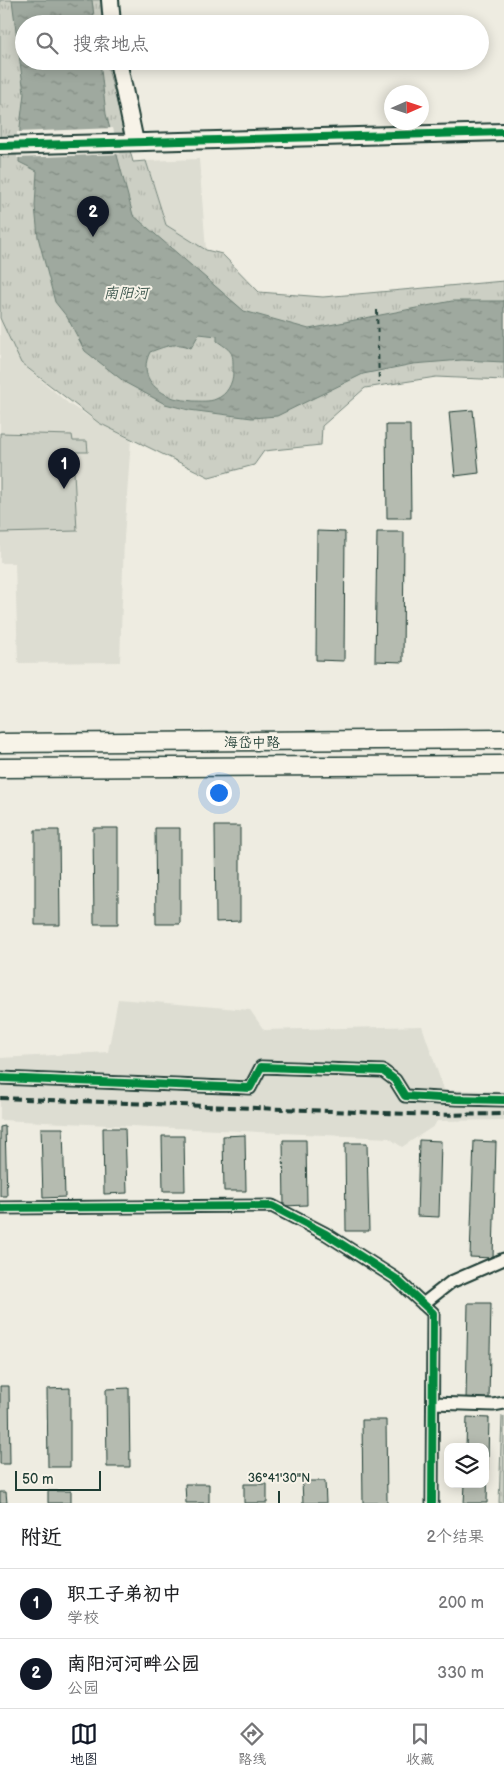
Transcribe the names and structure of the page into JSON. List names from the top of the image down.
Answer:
{
  "streets": {
    "main road": ["海岱中路"]
  },
  "water": ["南阳河"],
  "scale_bar": "50 m",
  "north": "right",
  "page": {
    "search": "搜索地点",
    "pins": ["2", "1"],
    "scale": "50 m",
    "heading": ["附近", "2个结果"],
    "list": [
      {
        "mark": "1",
        "name": "职工子弟初中",
        "note": "学校",
        "value": "200 m"
      },
      {
        "mark": "2",
        "name": "南阳河河畔公园",
        "note": "公园",
        "value": "330 m"
      }
    ],
    "nav": ["地图", "路线", "收藏"]
  },
  "coordinates": ["36°41'30\"N"]
}
